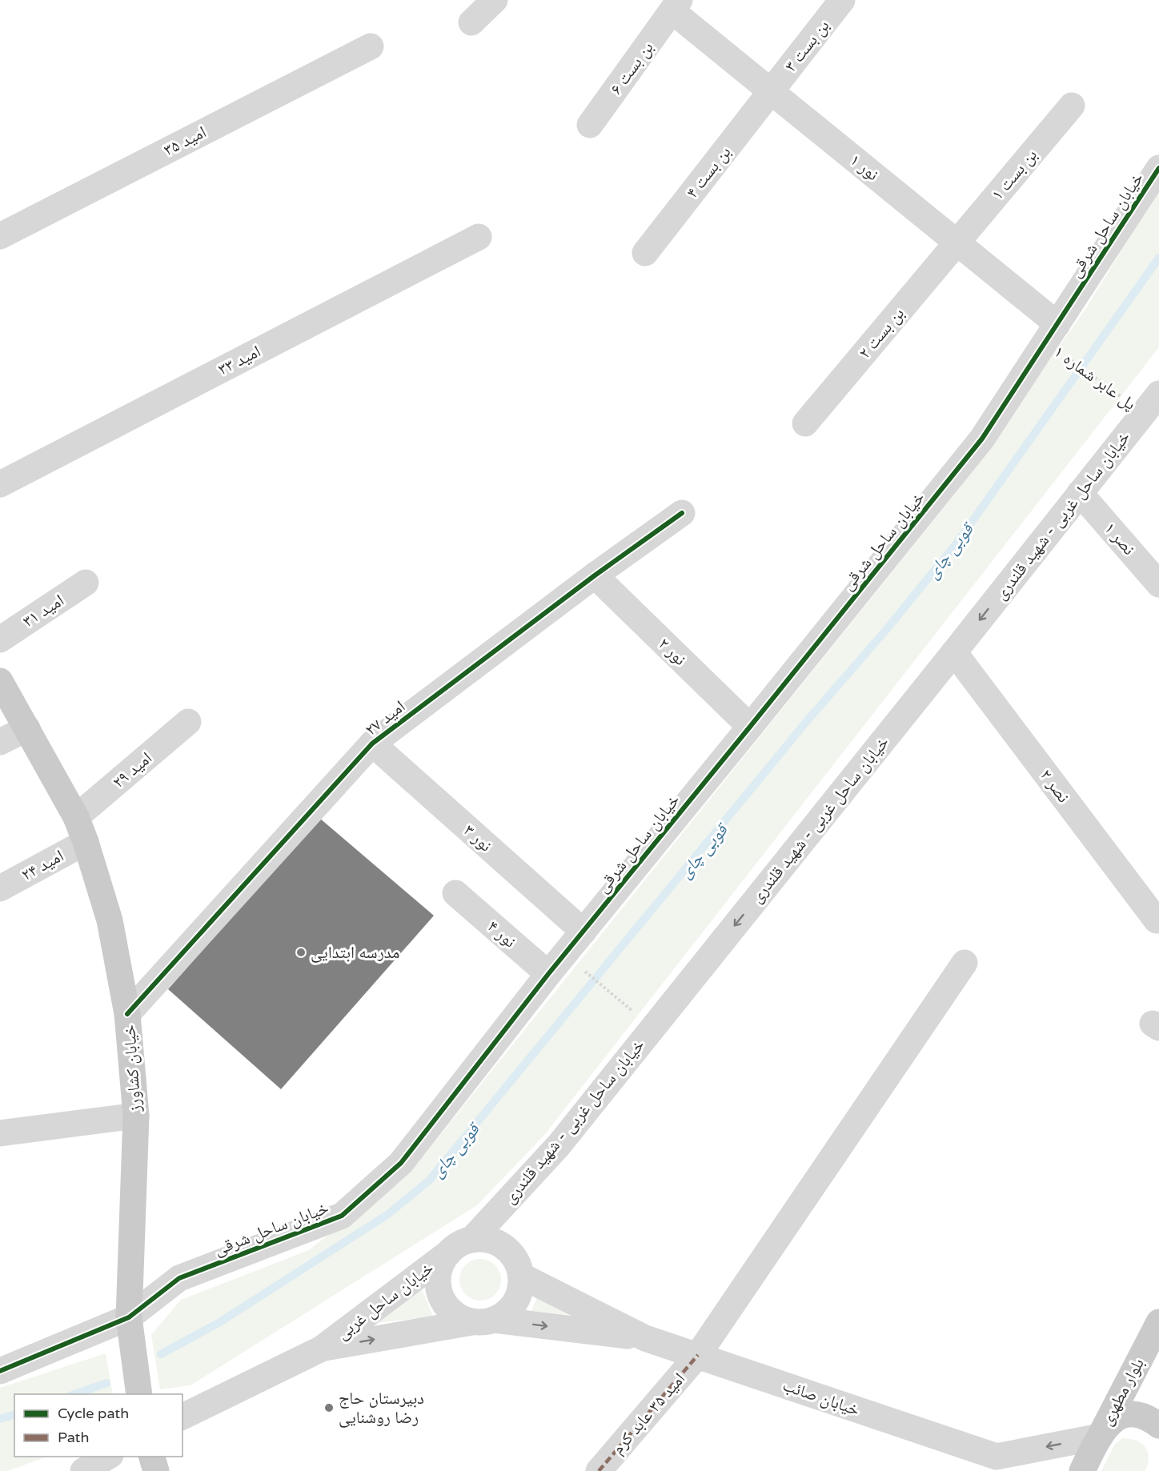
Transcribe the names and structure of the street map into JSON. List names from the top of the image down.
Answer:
{
  "streets": {
    "main road": ["خیابان کشاورز", "بلوار مطهری"],
    "street": [
      "بن بست ۳",
      "بن بست ۶",
      "امید ۳۵",
      "نور ۱",
      "بن بست ۴",
      "بن بست ۱",
      "خیابان ساحل شرقی",
      "بن بست ۲",
      "امید ۳۳",
      "خیابان ساحل غربی - شهید قلندری",
      "نصر ۱",
      "امید ۳۱",
      "نور ۲",
      "امید ۲۷",
      "امید ۲۹",
      "نصر ۲",
      "نور ۳",
      "امید ۲۴",
      "نور ۴",
      "خیابان ساحل غربی",
      "خیابان صائب",
      "امید ۳۵ عابد کرم"
    ],
    "path": ["پل عابر شماره ۱"]
  },
  "crossings": [
    ["بن بست ۳", "نور ۱"],
    ["بن بست ۳", "بن بست ۴"],
    ["بن بست ۶", "نور ۱"],
    ["نور ۱", "بن بست ۴"],
    ["نور ۱", "بن بست ۱"],
    ["نور ۱", "خیابان ساحل شرقی"],
    ["نور ۱", "بن بست ۲"],
    ["نور ۱", "پل عابر شماره ۱"],
    ["بن بست ۱", "بن بست ۲"],
    ["خیابان ساحل شرقی", "پل عابر شماره ۱"],
    ["خیابان ساحل شرقی", "نور ۲"],
    ["خیابان ساحل شرقی", "نور ۳"],
    ["خیابان ساحل شرقی", "نور ۴"],
    ["خیابان ساحل شرقی", "خیابان کشاورز"],
    ["پل عابر شماره ۱", "خیابان ساحل غربی - شهید قلندری"],
    ["خیابان ساحل غربی - شهید قلندری", "نصر ۱"],
    ["خیابان ساحل غربی - شهید قلندری", "نصر ۲"],
    ["خیابان ساحل غربی - شهید قلندری", "خیابان ساحل غربی"],
    ["خیابان ساحل غربی - شهید قلندری", "خیابان صائب"],
    ["نور ۲", "امید ۲۷"],
    ["امید ۲۷", "نور ۳"],
    ["امید ۲۷", "خیابان کشاورز"],
    ["امید ۲۹", "خیابان کشاورز"],
    ["امید ۲۴", "خیابان کشاورز"],
    ["خیابان ساحل غربی", "خیابان صائب"],
    ["بلوار مطهری", "خیابان صائب"],
    ["خیابان صائب", "امید ۳۵ عابد کرم"]
  ],
  "one_way": ["خیابان ساحل غربی - شهید قلندری"],
  "water": ["قوبی چای"],
  "places": ["مدرسه ابتدایی", "دبیرستان حاج رضا روشنایی"],
  "legend": ["Cycle path", "Path"]
}
